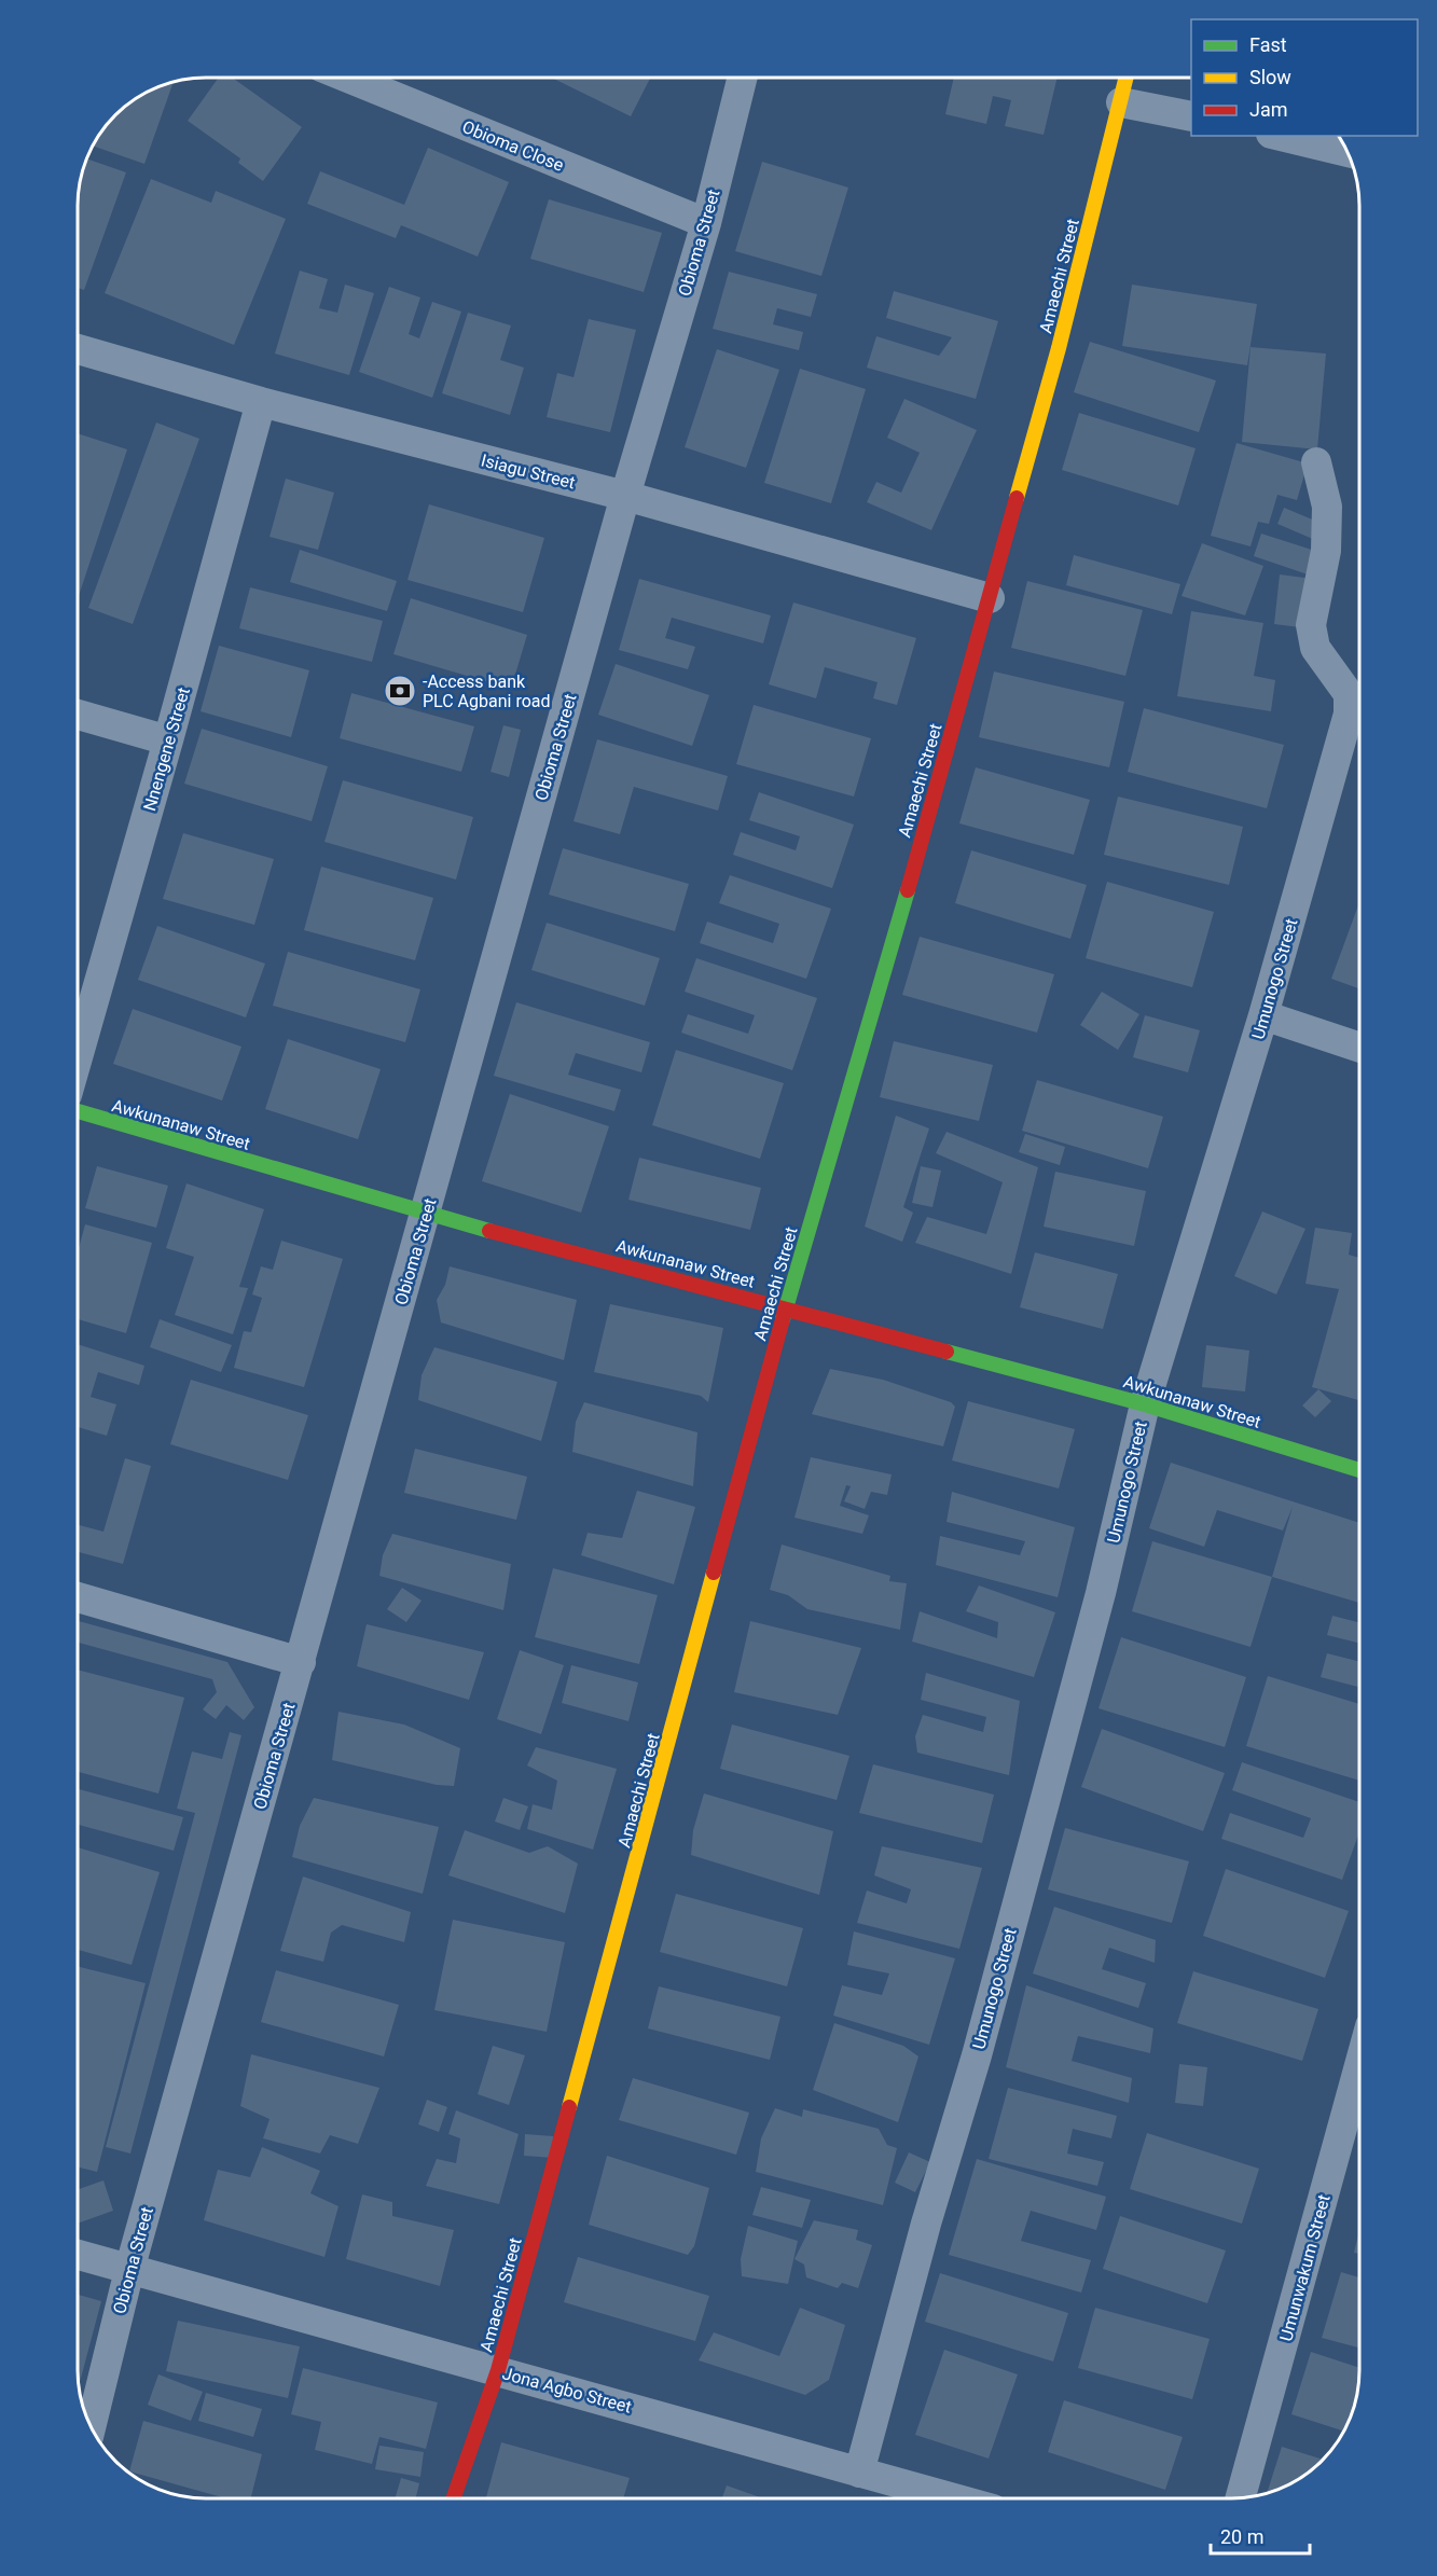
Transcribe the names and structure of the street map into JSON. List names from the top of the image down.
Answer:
{
  "streets": {
    "street": [
      "Obioma Close",
      "Obioma Street",
      "Amaechi Street",
      "Isiagu Street",
      "Nnengene Street",
      "Umunogo Street",
      "Awkunanaw Street",
      "Umunwakum Street",
      "Jona Agbo Street"
    ]
  },
  "crossings": [
    ["Obioma Close", "Obioma Street"],
    ["Obioma Street", "Isiagu Street"],
    ["Obioma Street", "Awkunanaw Street"],
    ["Obioma Street", "Jona Agbo Street"],
    ["Amaechi Street", "Isiagu Street"],
    ["Amaechi Street", "Awkunanaw Street"],
    ["Amaechi Street", "Jona Agbo Street"],
    ["Isiagu Street", "Nnengene Street"],
    ["Umunogo Street", "Awkunanaw Street"],
    ["Umunogo Street", "Jona Agbo Street"]
  ],
  "places": {
    "bank": ["-Access bank PLC Agbani road"]
  },
  "legend": ["Fast", "Slow", "Jam"],
  "scale_bar": "20 m"
}
